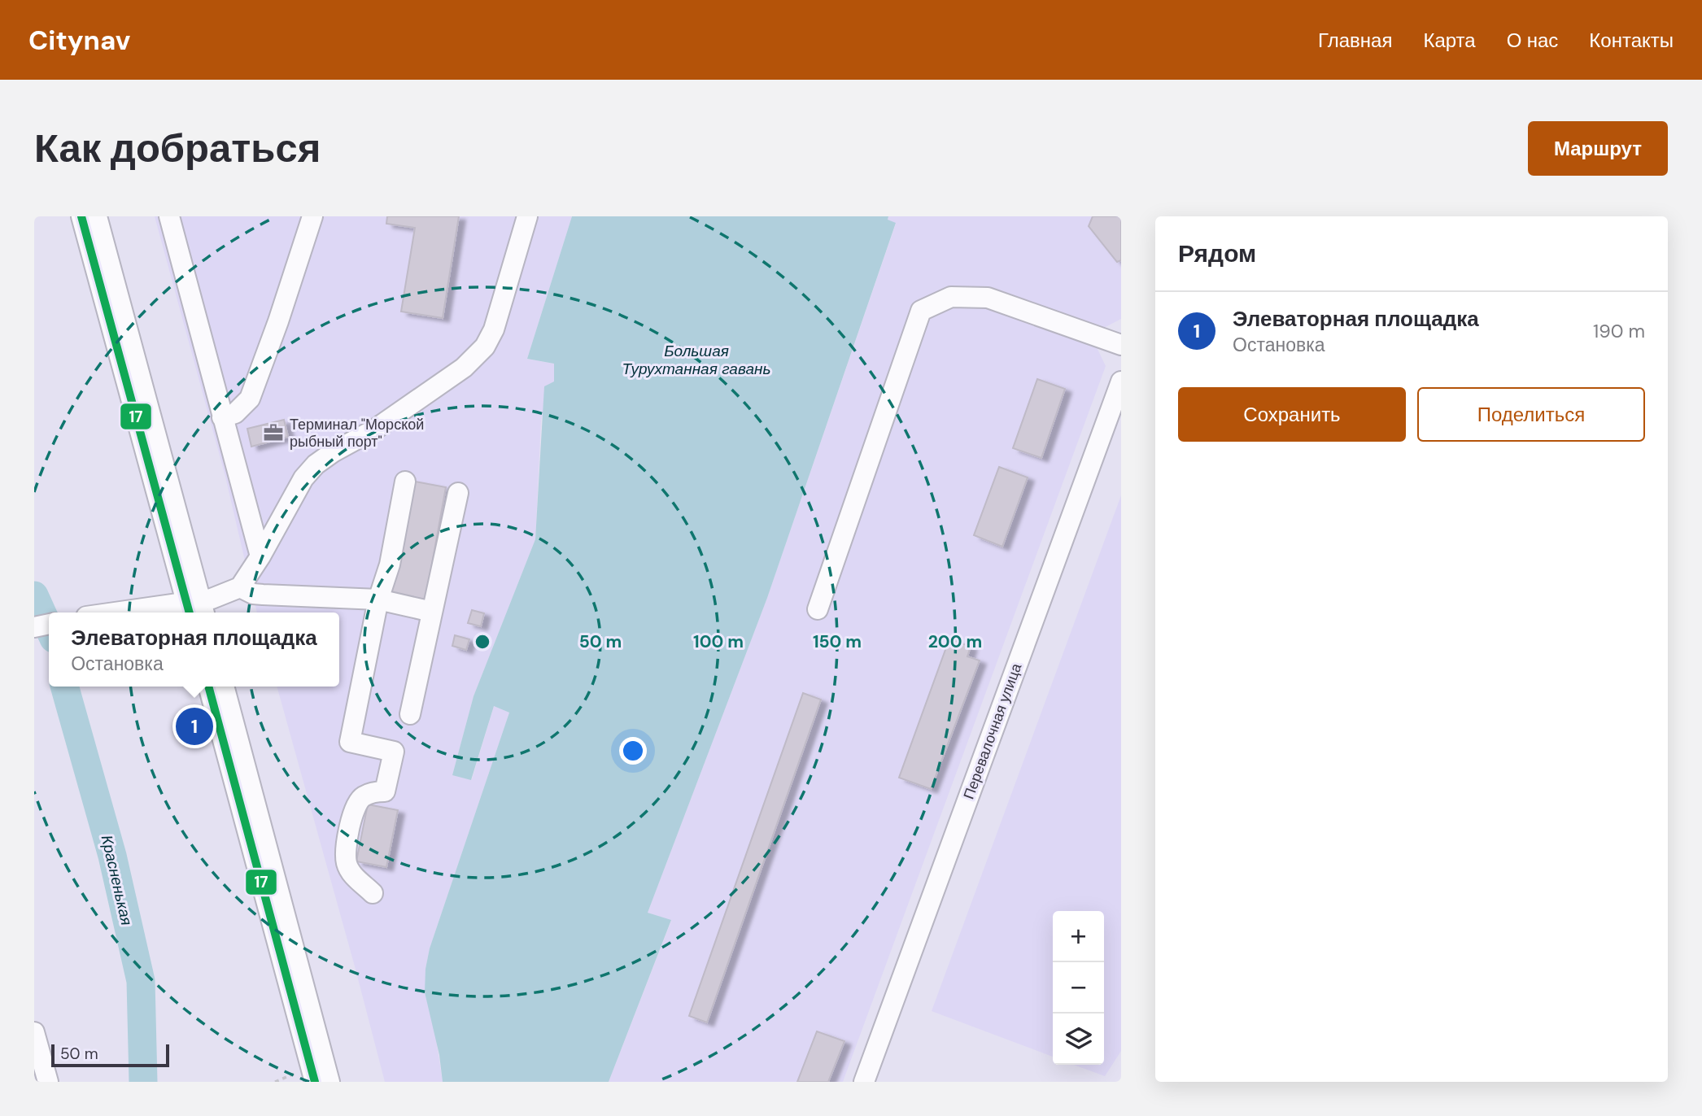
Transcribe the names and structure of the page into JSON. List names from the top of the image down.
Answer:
{
  "streets": {
    "street": ["Перевалочная улица"]
  },
  "water": ["Большая Турухтанная гавань", "Красненькая"],
  "places": {
    "office": ["Терминал \"Морской рыбный порт\""]
  },
  "lines": ["transit line 17"],
  "scale_bar": "50 m",
  "page": {
    "header": "Citynav",
    "nav": [
      "Главная",
      "Карта",
      "О нас",
      "Контакты"
    ],
    "buttons": [
      "Маршрут",
      ["Сохранить", "Поделиться"]
    ],
    "title": "Как добраться",
    "heading": "Рядом",
    "list": [
      {
        "mark": "1",
        "name": "Элеваторная площадка",
        "note": "Остановка",
        "value": "190 m"
      }
    ],
    "popup": ["Элеваторная площадка", "Остановка"],
    "pins": "1",
    "map_buttons": ["+", "−"],
    "scale": "50 m"
  },
  "rings": [
    "50 m",
    "100 m",
    "150 m",
    "200 m"
  ]
}
